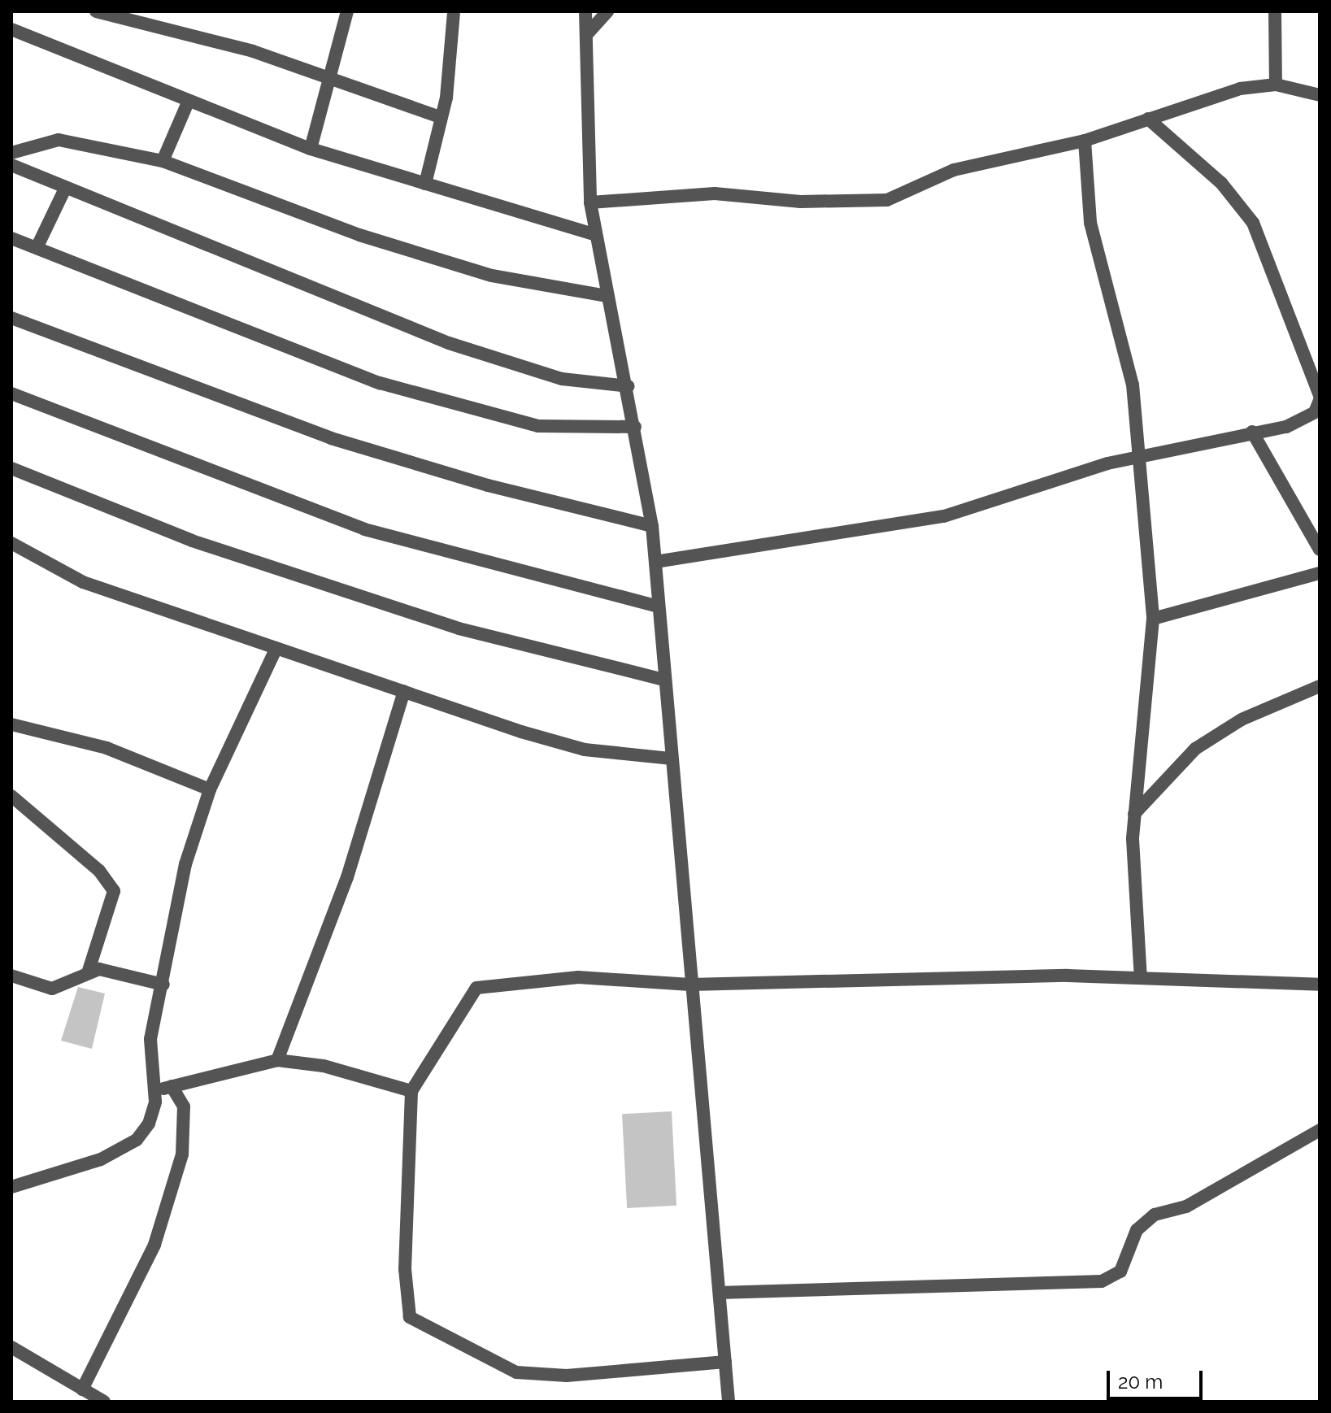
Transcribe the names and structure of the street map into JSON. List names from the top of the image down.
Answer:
{
  "scale_bar": "20 m"
}
